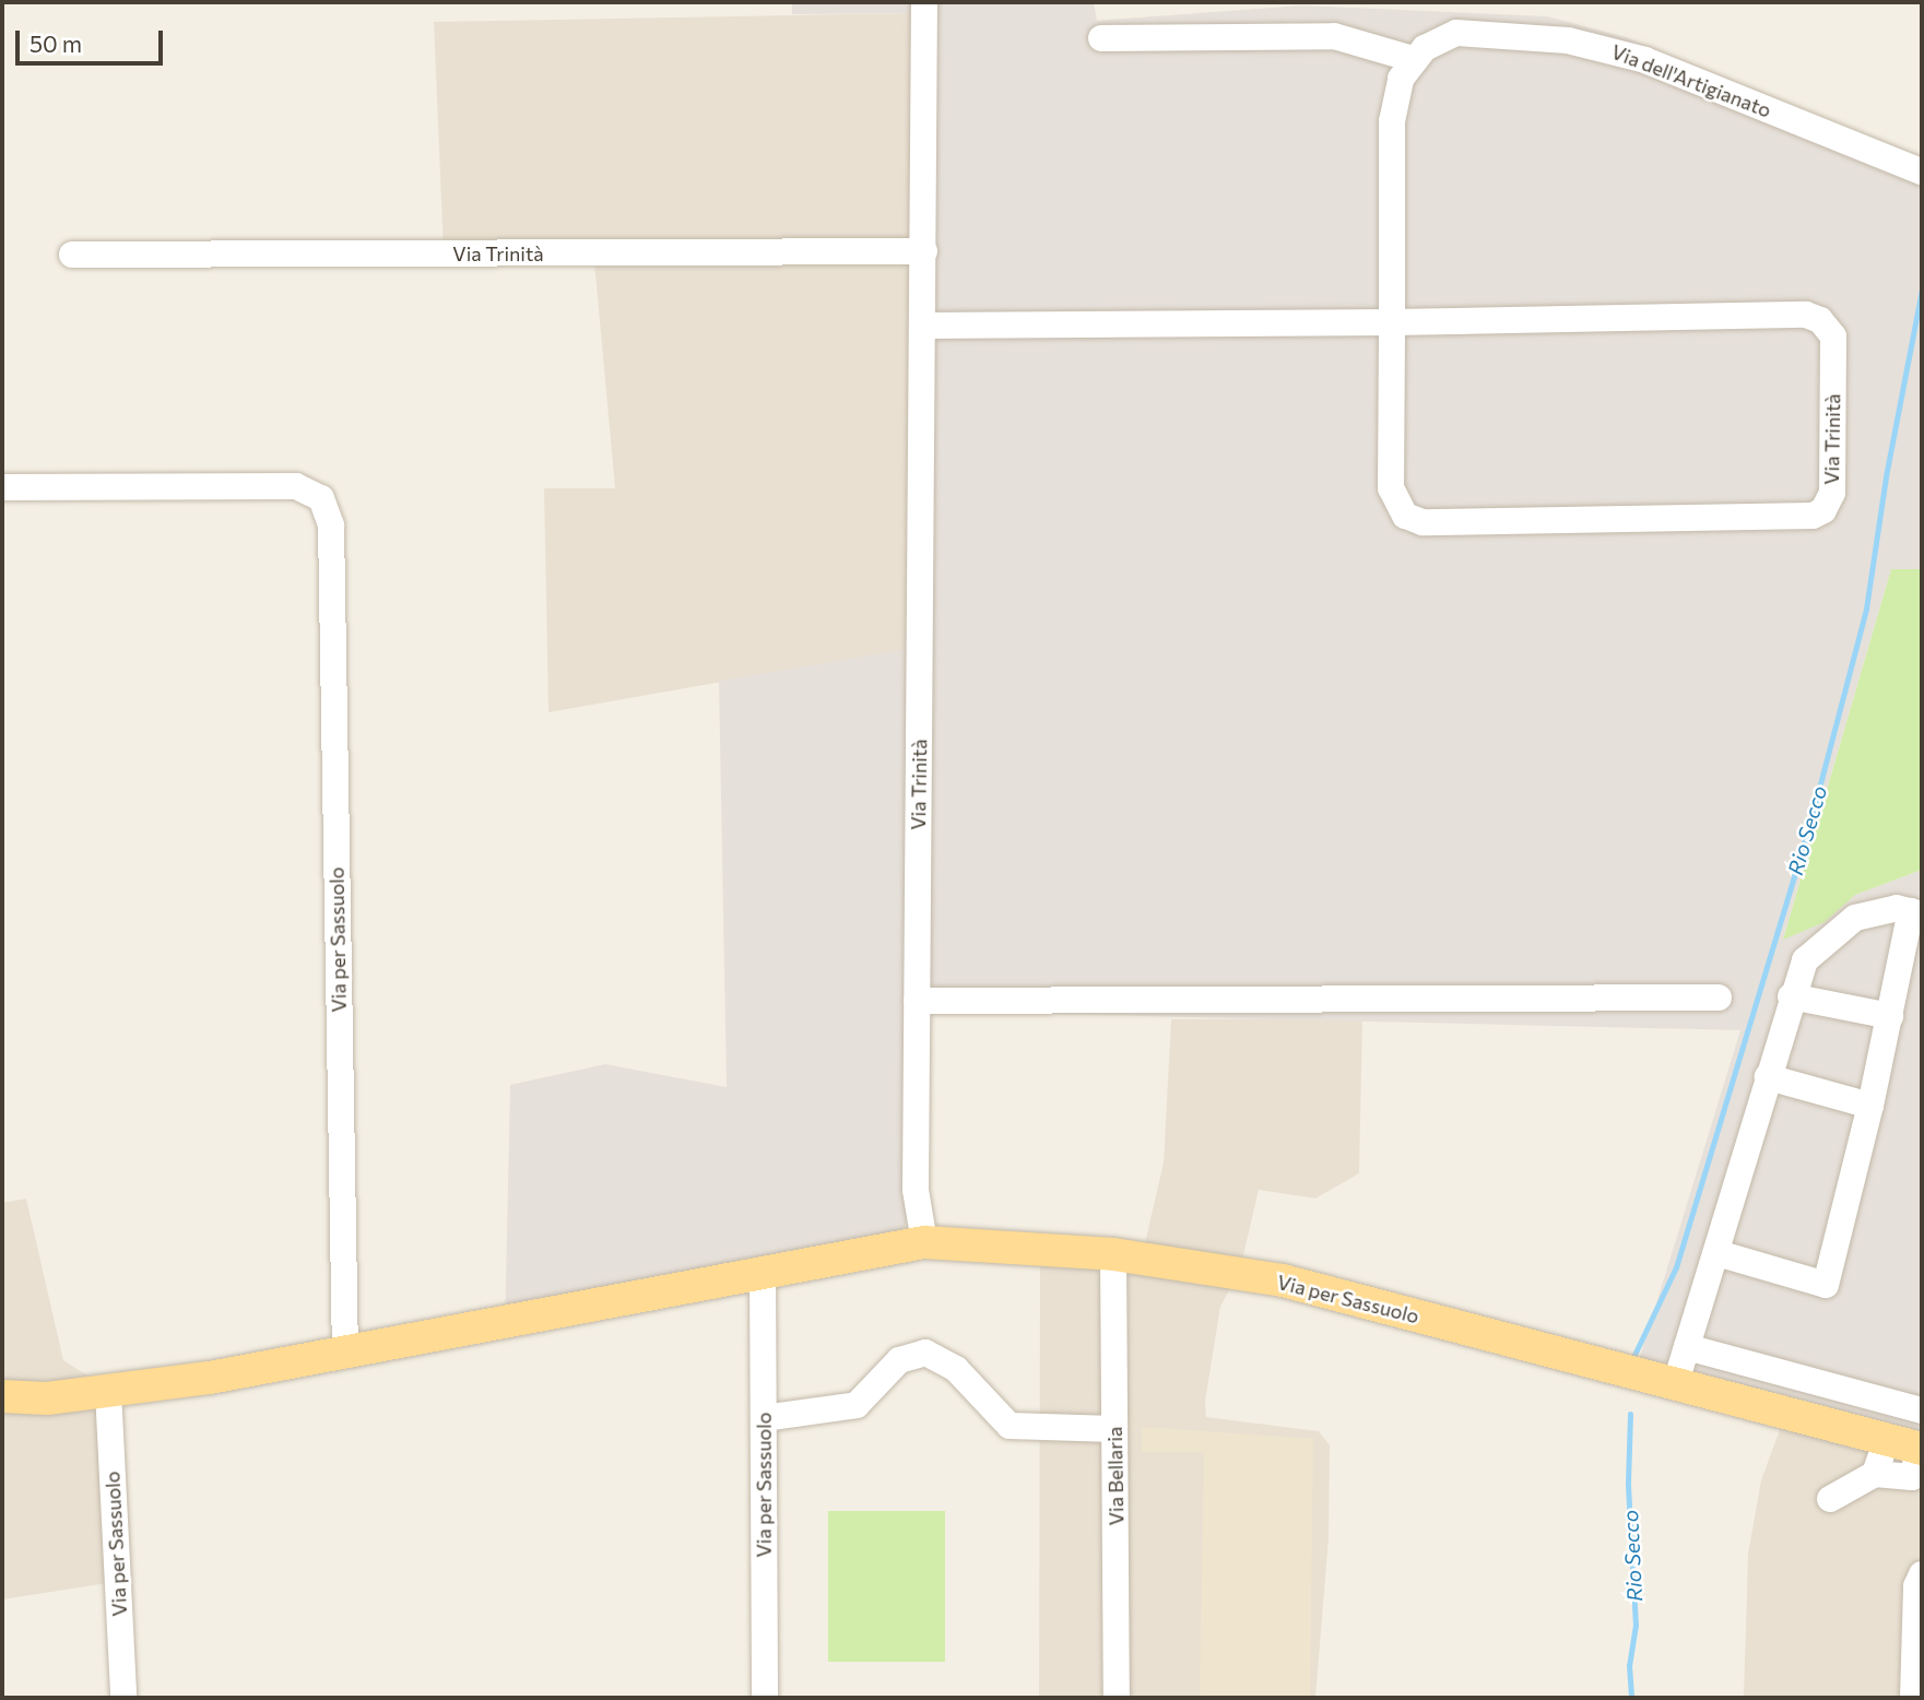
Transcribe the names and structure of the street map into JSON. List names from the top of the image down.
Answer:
{
  "streets": {
    "main road": ["Via per Sassuolo"],
    "street": ["Via dell'Artigianato", "Via Trinità", "Via Bellaria"]
  },
  "crossings": [
    ["Via dell'Artigianato", "Via Trinità"],
    ["Via Trinità", "Via per Sassuolo"],
    ["Via per Sassuolo", "Via Bellaria"]
  ],
  "water": ["Rio Secco"],
  "scale_bar": "50 m"
}
